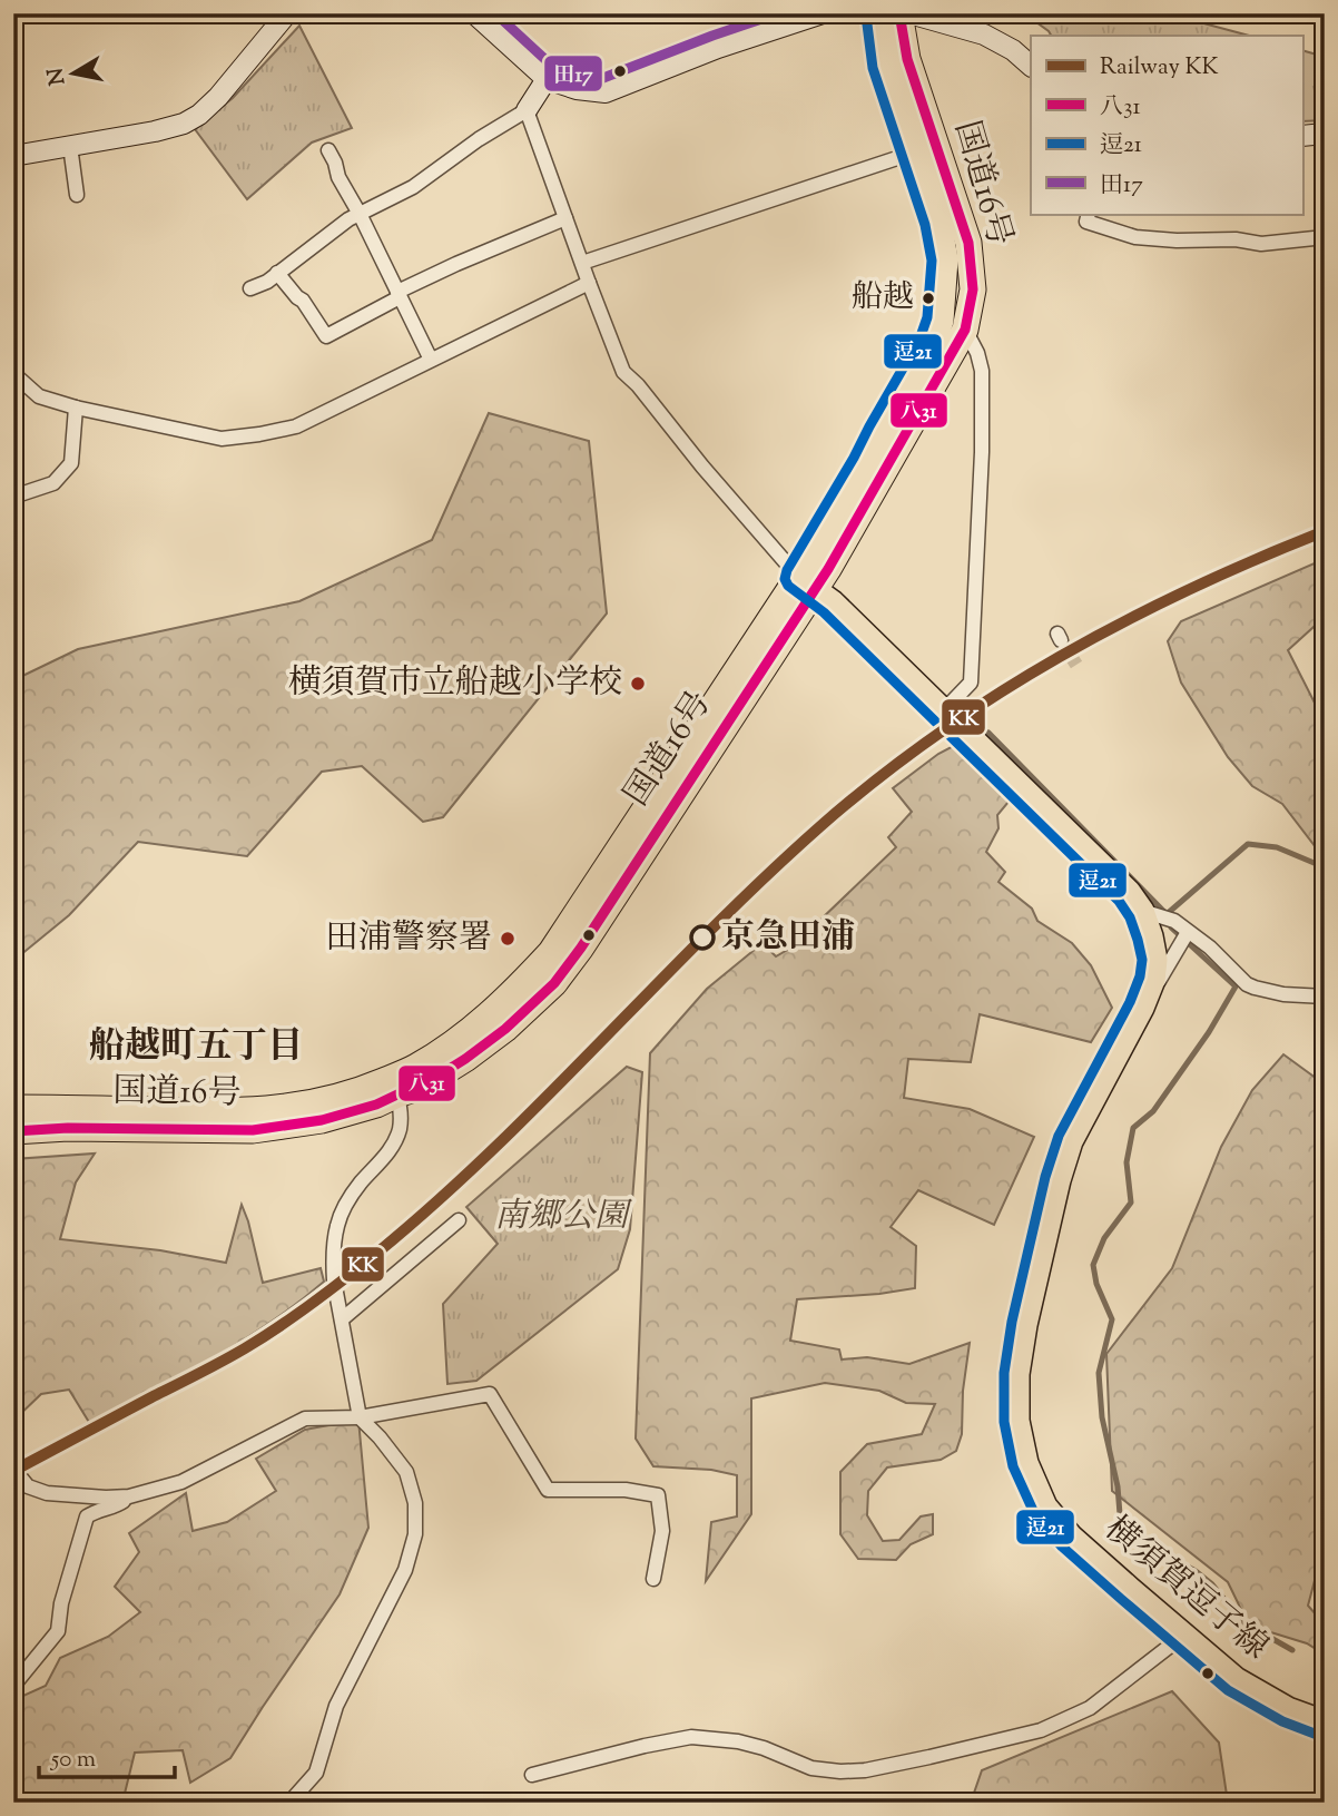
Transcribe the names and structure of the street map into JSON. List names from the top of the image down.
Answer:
{
  "streets": {
    "highway": ["国道16号"],
    "main road": ["横須賀逗子線"]
  },
  "crossings": [
    ["国道16号", "横須賀逗子線"]
  ],
  "districts": ["船越町五丁目"],
  "parks": ["南郷公園"],
  "places": [
    "船越",
    "横須賀市立船越小学校",
    "京急田浦",
    "田浦警察署"
  ],
  "lines": [
    "transit line 八31",
    "transit line 田17",
    "transit line 逗21",
    "rail line KK"
  ],
  "legend": [
    "Railway KK",
    "八31",
    "逗21",
    "田17"
  ],
  "scale_bar": "50 m",
  "north": "left"
}
